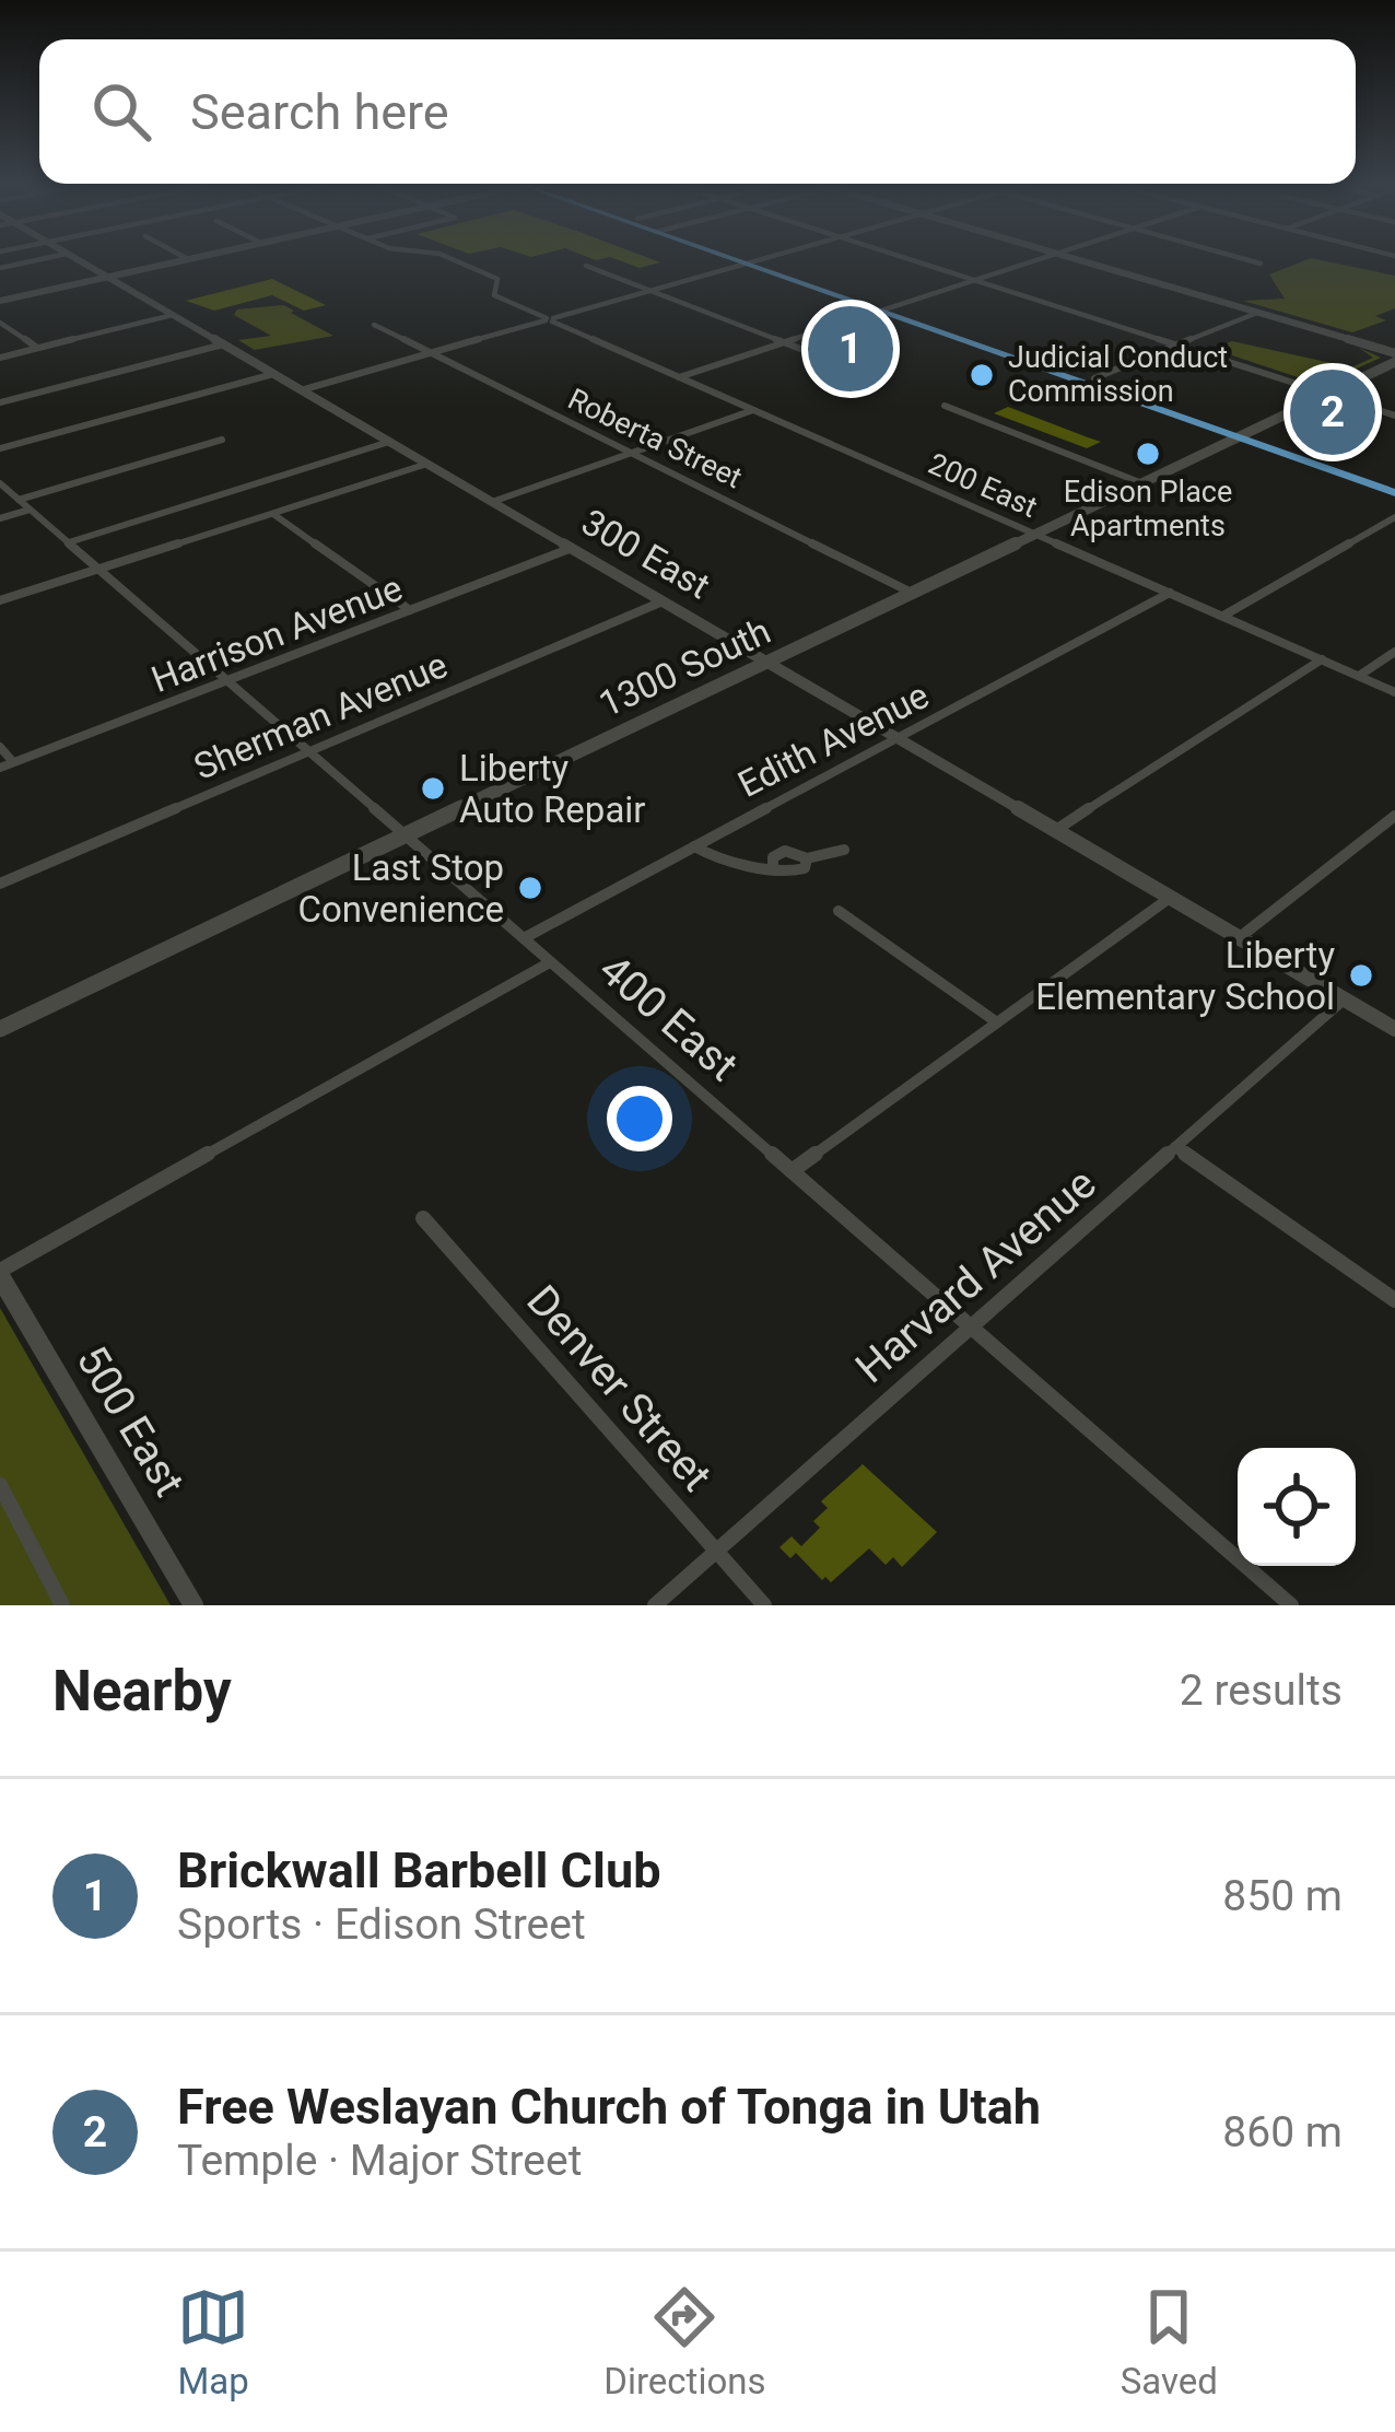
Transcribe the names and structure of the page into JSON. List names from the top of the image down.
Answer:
{
  "streets": {
    "main road": ["1300 South"],
    "street": [
      "Roberta Street",
      "200 East",
      "300 East",
      "Harrison Avenue",
      "Sherman Avenue",
      "Edith Avenue",
      "400 East",
      "Harvard Avenue",
      "Denver Street",
      "500 East"
    ]
  },
  "crossings": [
    ["Roberta Street", "1300 South"],
    ["200 East", "1300 South"],
    ["200 East", "Edith Avenue"],
    ["300 East", "Harrison Avenue"],
    ["300 East", "1300 South"],
    ["300 East", "Sherman Avenue"],
    ["300 East", "Edith Avenue"],
    ["300 East", "Harvard Avenue"],
    ["Harrison Avenue", "400 East"],
    ["1300 South", "400 East"],
    ["Sherman Avenue", "400 East"],
    ["Edith Avenue", "400 East"],
    ["400 East", "Harvard Avenue"],
    ["Harvard Avenue", "Denver Street"]
  ],
  "places": [
    "Judicial Conduct Commission",
    "Edison Place Apartments",
    "Liberty Auto Repair",
    "Last Stop Convenience",
    "Liberty Elementary School"
  ],
  "page": {
    "search": "Search here",
    "pins": ["1", "2"],
    "heading": ["Nearby", "2 results"],
    "list": [
      {
        "mark": "1",
        "name": "Brickwall Barbell Club",
        "note": "Sports · Edison Street",
        "value": "850 m"
      },
      {
        "mark": "2",
        "name": "Free Weslayan Church of Tonga in Utah",
        "note": "Temple · Major Street",
        "value": "860 m"
      }
    ],
    "nav": ["Map", "Directions", "Saved"]
  }
}
